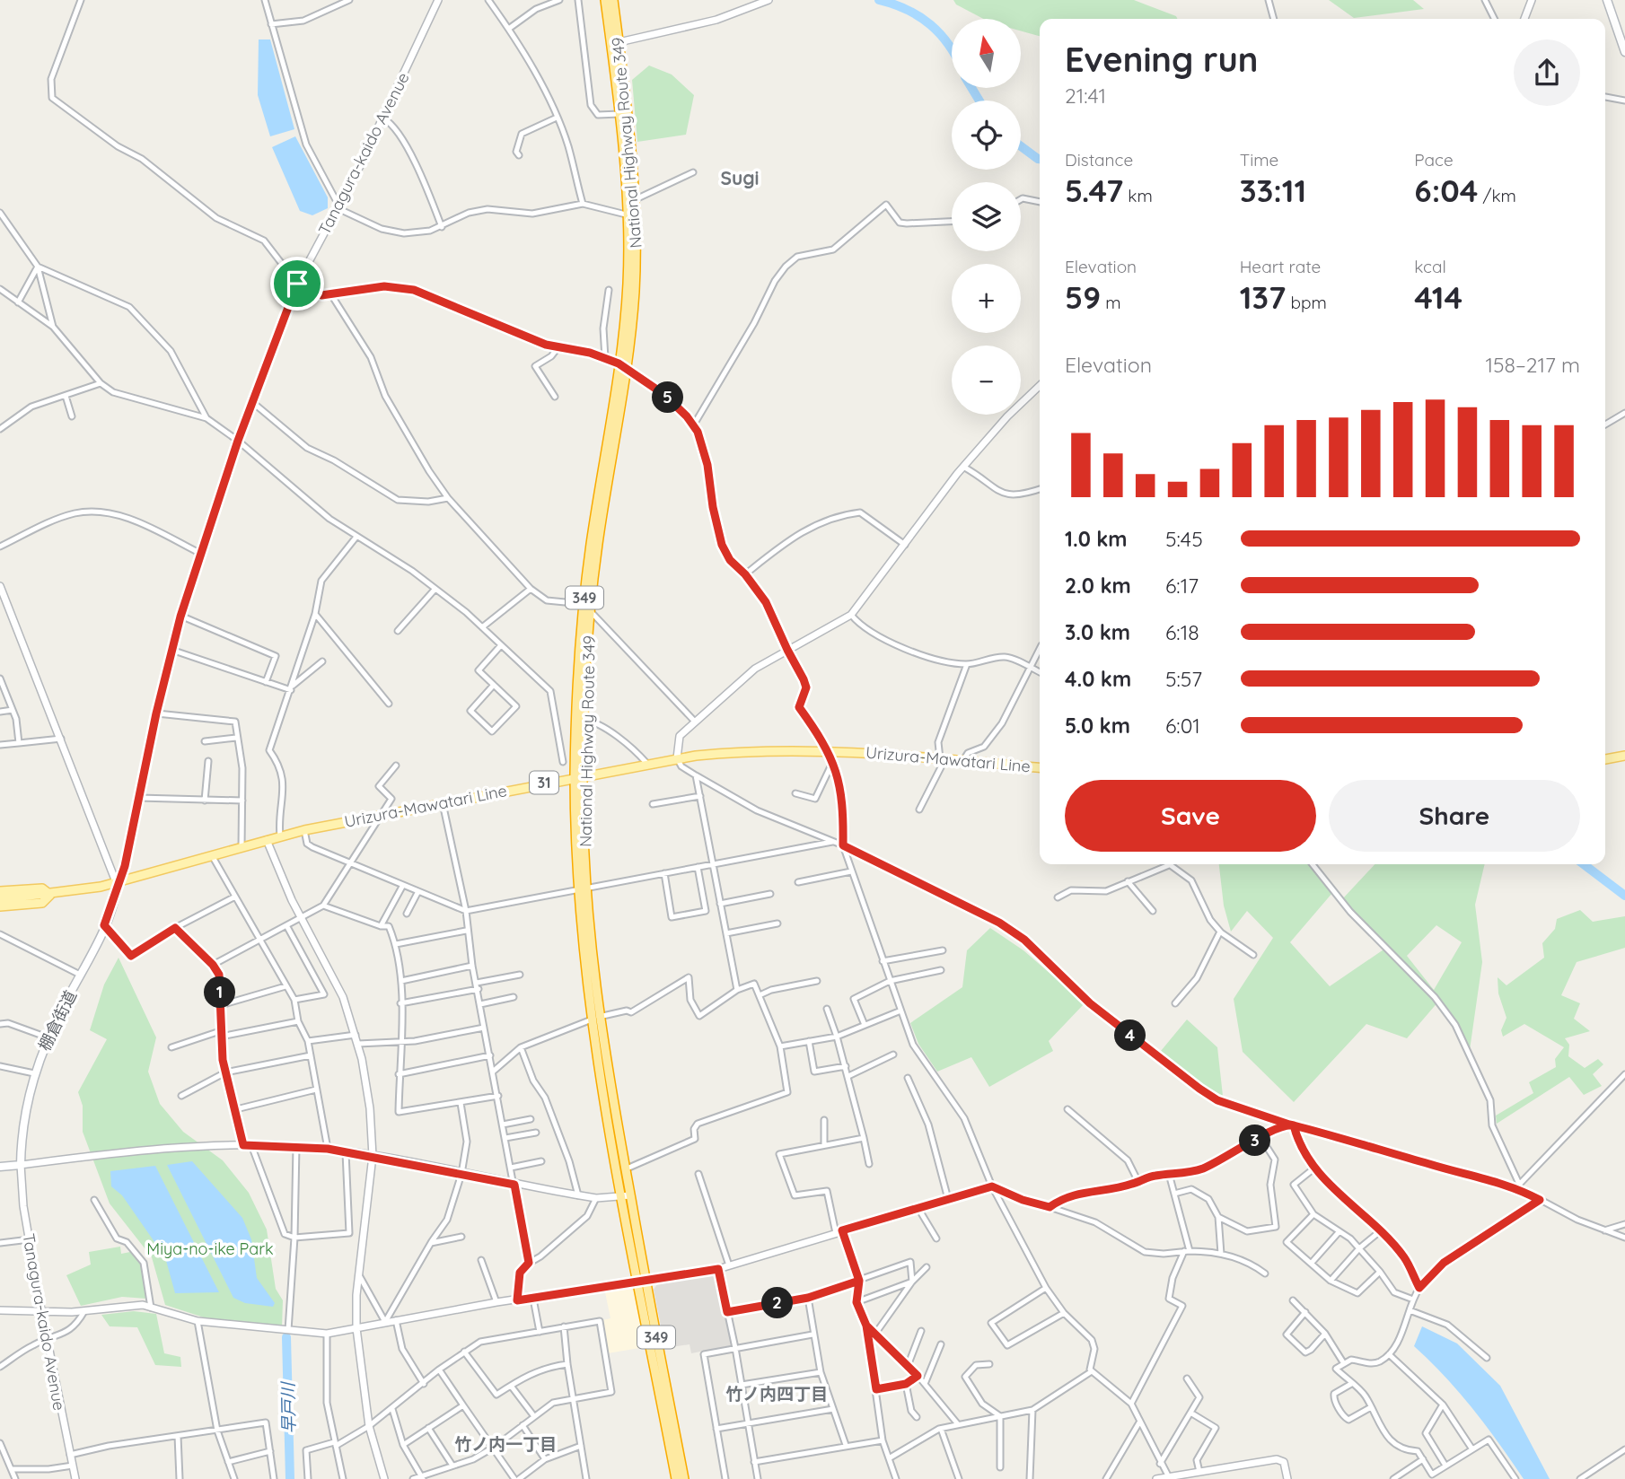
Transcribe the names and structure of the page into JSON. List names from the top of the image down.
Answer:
{
  "streets": {
    "highway": ["National Highway Route 349", "349"],
    "main road": ["Urizura-Mawatari Line", "31", "棚倉街道"],
    "street": ["Tanagura-kaido Avenue"]
  },
  "crossings": [
    ["National Highway Route 349", "Urizura-Mawatari Line"],
    ["Tanagura-kaido Avenue", "Urizura-Mawatari Line"],
    ["Tanagura-kaido Avenue", "棚倉街道"],
    ["Urizura-Mawatari Line", "棚倉街道"]
  ],
  "districts": ["Sugi", "竹ノ内四丁目", "竹ノ内一丁目"],
  "water": ["早戸川"],
  "parks": ["Miya-no-ike Park"],
  "north": "top",
  "page": {
    "map_buttons": ["+", "−"],
    "heading": ["Evening run", "21:41"],
    "stats": [
      ["Distance", "5.47 km"],
      ["Time", "33:11"],
      ["Pace", "6:04 /km"],
      ["Elevation", "59 m"],
      ["Heart rate", "137 bpm"],
      ["kcal", "414"]
    ],
    "chart": ["Elevation", "158–217 m"],
    "pins": [
      "5",
      "1",
      "4",
      "3",
      "2"
    ],
    "list": [
      {
        "name": "1.0 km",
        "note": "5:45"
      },
      {
        "name": "2.0 km",
        "note": "6:17"
      },
      {
        "name": "3.0 km",
        "note": "6:18"
      },
      {
        "name": "4.0 km",
        "note": "5:57"
      },
      {
        "name": "5.0 km",
        "note": "6:01"
      }
    ],
    "buttons": ["Save", "Share"]
  }
}
